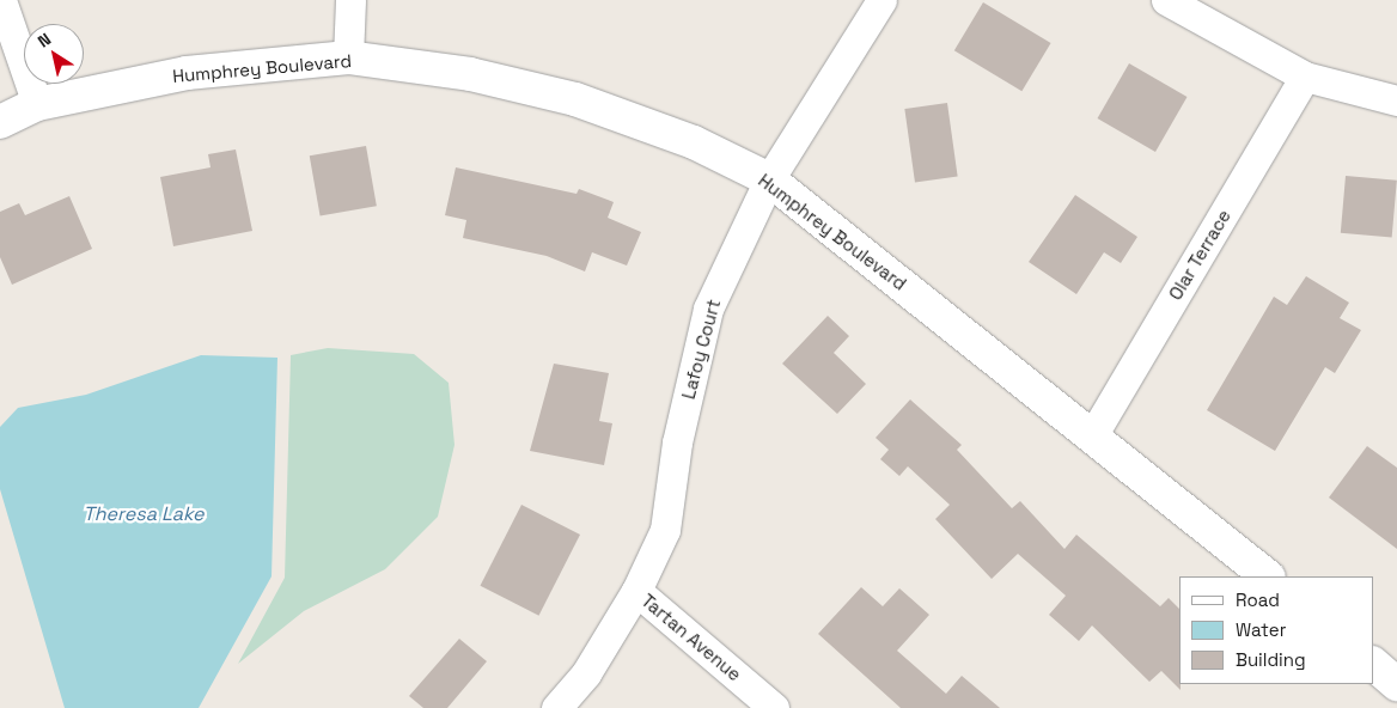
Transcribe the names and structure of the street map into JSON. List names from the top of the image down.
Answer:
{
  "streets": {
    "street": [
      "Humphrey Boulevard",
      "Olar Terrace",
      "Lafoy Court",
      "Tartan Avenue"
    ]
  },
  "crossings": [
    ["Humphrey Boulevard", "Olar Terrace"],
    ["Humphrey Boulevard", "Lafoy Court"],
    ["Lafoy Court", "Tartan Avenue"]
  ],
  "water": ["Theresa Lake"],
  "legend": ["Road", "Water", "Building"],
  "north": "top left"
}
